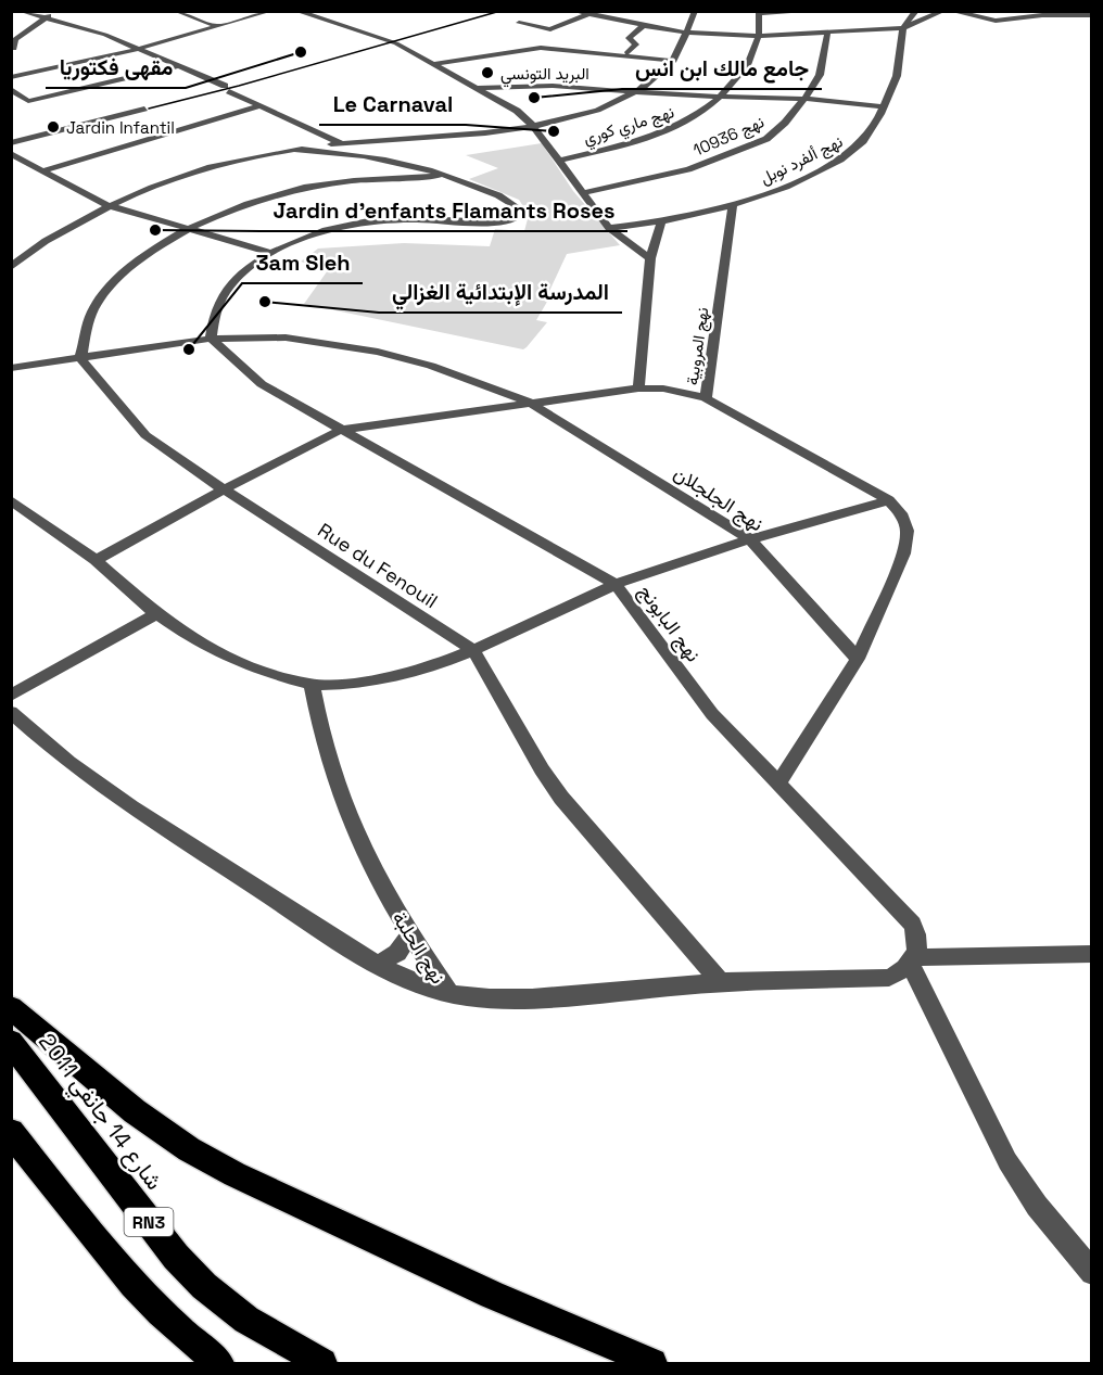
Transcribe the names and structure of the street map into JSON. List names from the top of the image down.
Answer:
{
  "streets": {
    "highway": ["شارع 14 جانفي 2011", "RN3"],
    "street": [
      "نهج ماري كوري",
      "نهج 10936",
      "نهج ألفرد نوبل",
      "نهج المروبية",
      "نهج الجلجلان",
      "Rue du Fenouil",
      "نهج البابونج",
      "نهج الحلبة"
    ]
  },
  "crossings": [
    ["نهج ألفرد نوبل", "نهج المروبية"],
    ["نهج الجلجلان", "Rue du Fenouil"],
    ["نهج الجلجلان", "نهج البابونج"]
  ],
  "places": [
    "مقهى فكتوريا",
    "البريد التونسي",
    "جامع مالك ابن انس",
    "Jardin Infantil",
    "Le Carnaval",
    "Jardin d'enfants Flamants Roses",
    "المدرسة الإبتدائية الغزالي",
    "3am Sleh"
  ]
}
